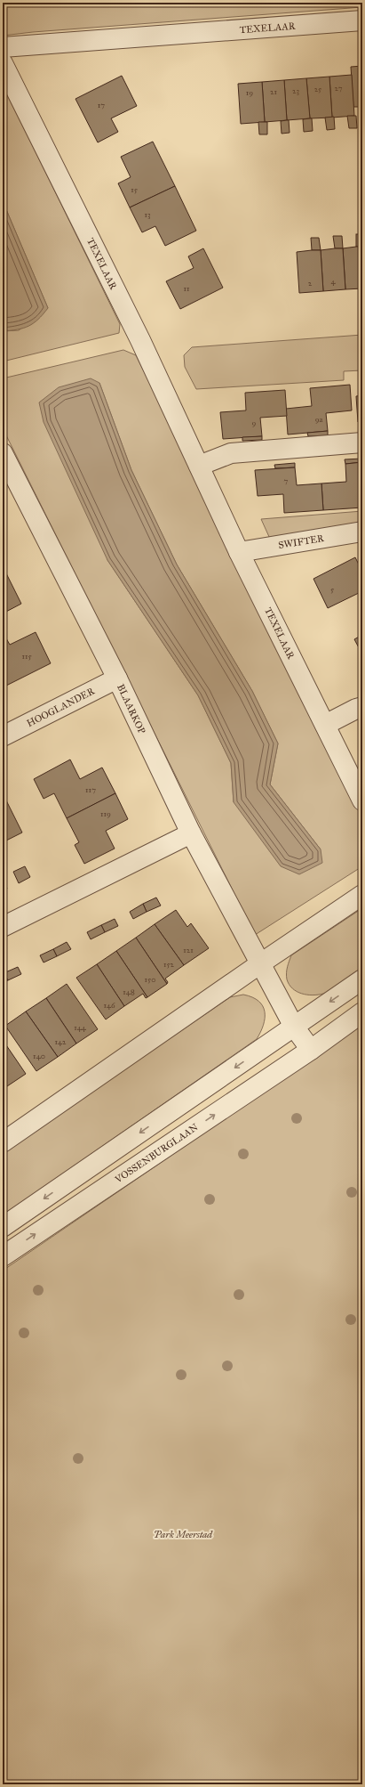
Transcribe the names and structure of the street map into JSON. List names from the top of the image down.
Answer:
{
  "streets": {
    "street": [
      "TEXELAAR",
      "SWIFTER",
      "HOOGLANDER",
      "BLAARKOP",
      "VOSSENBURGLAAN"
    ]
  },
  "crossings": [
    ["TEXELAAR", "SWIFTER"],
    ["HOOGLANDER", "BLAARKOP"]
  ],
  "parks": ["Park Meerstad"],
  "house_numbers": [
    "27",
    "25",
    "23",
    "21",
    "19",
    "17",
    "15",
    "13",
    "4",
    "2",
    "11",
    "9a",
    "9",
    "7",
    "5",
    "115",
    "117",
    "119",
    "121",
    "152",
    "150",
    "148",
    "146",
    "144",
    "142",
    "140"
  ]
}
